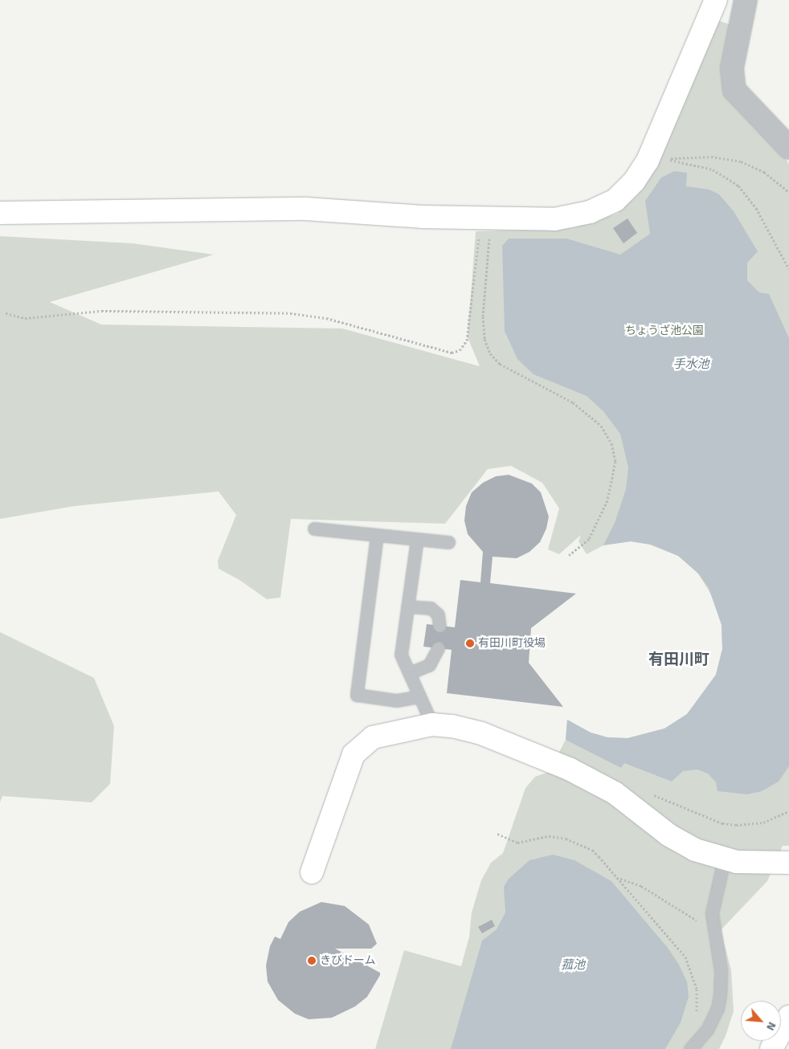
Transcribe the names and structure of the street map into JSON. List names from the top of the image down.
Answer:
{
  "districts": ["有田川町"],
  "water": ["手水池", "菰池"],
  "parks": ["ちょうざ池公園"],
  "places": ["有田川町役場", "きびドーム"],
  "north": "bottom right"
}
